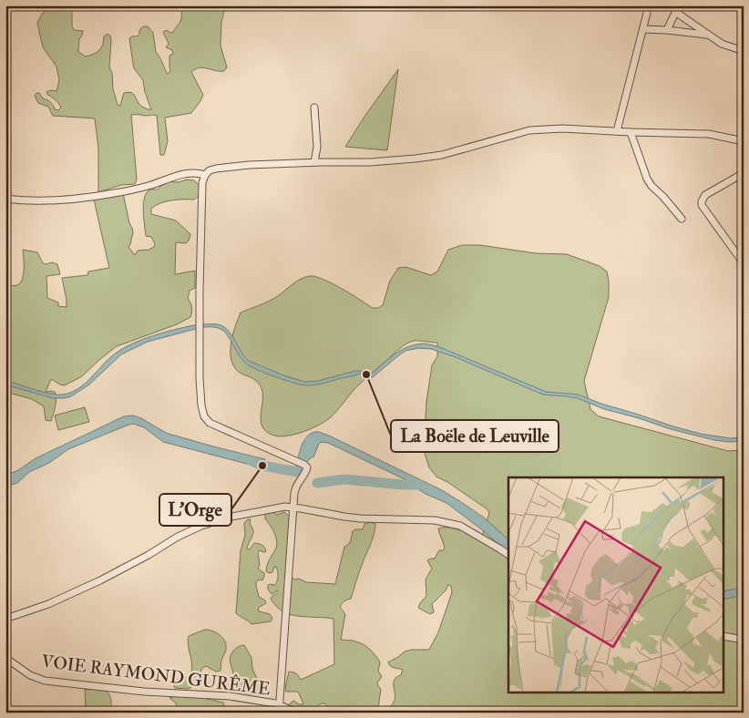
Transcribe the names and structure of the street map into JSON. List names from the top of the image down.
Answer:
{
  "streets": {
    "street": ["VOIE RAYMOND GURÊME"]
  },
  "places": ["La Boële de Leuville", "L'Orge"]
}
